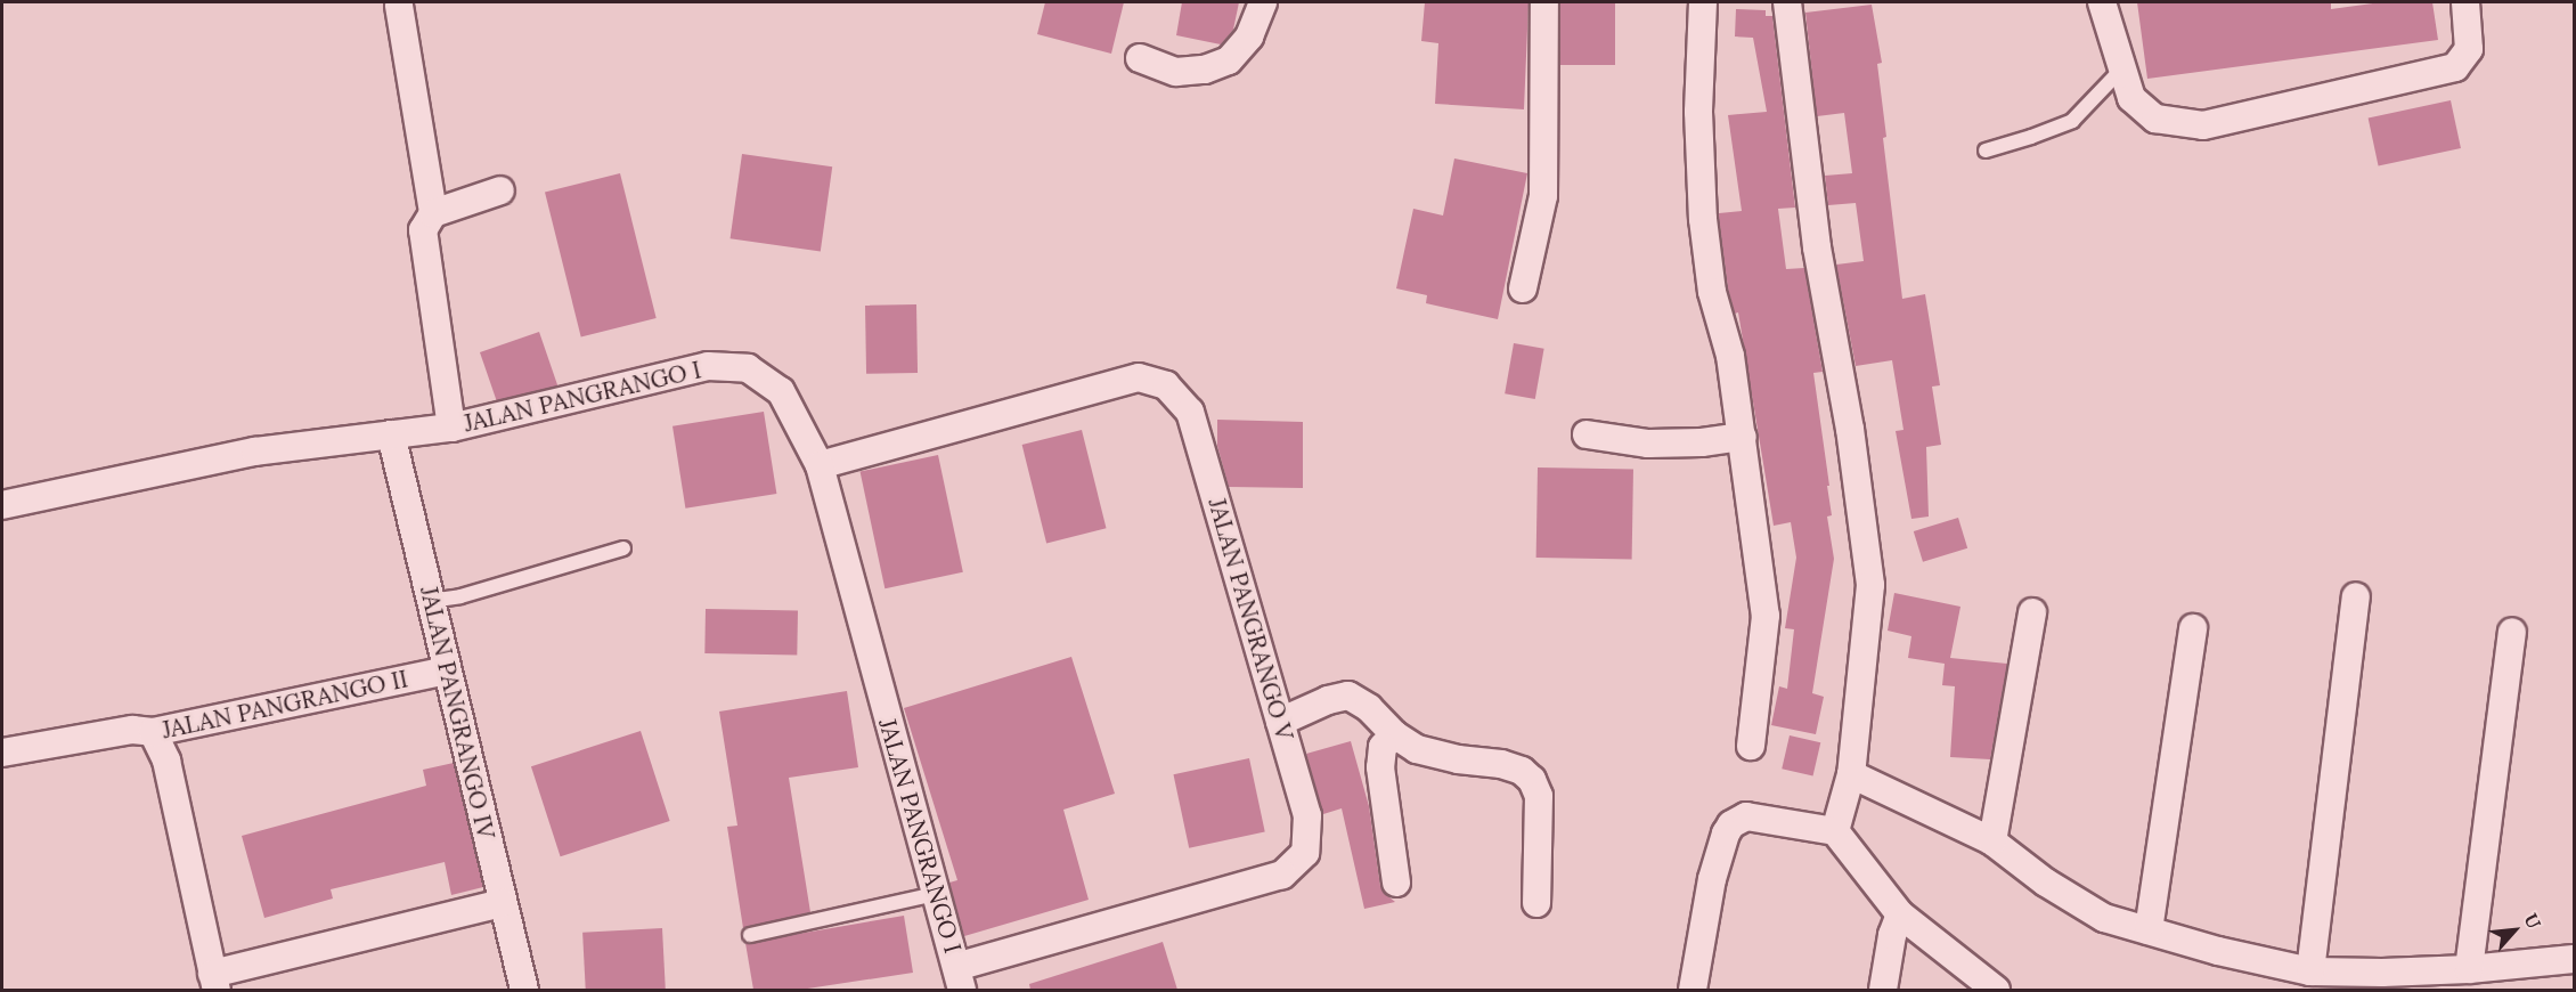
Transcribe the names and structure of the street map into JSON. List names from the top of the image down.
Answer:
{
  "streets": {
    "street": [
      "JALAN PANGRANGO I",
      "JALAN PANGRANGO V",
      "JALAN PANGRANGO II",
      "JALAN PANGRANGO IV"
    ]
  },
  "crossings": [
    ["JALAN PANGRANGO I", "JALAN PANGRANGO V"],
    ["JALAN PANGRANGO I", "JALAN PANGRANGO IV"],
    ["JALAN PANGRANGO II", "JALAN PANGRANGO IV"]
  ],
  "north": "top right"
}
